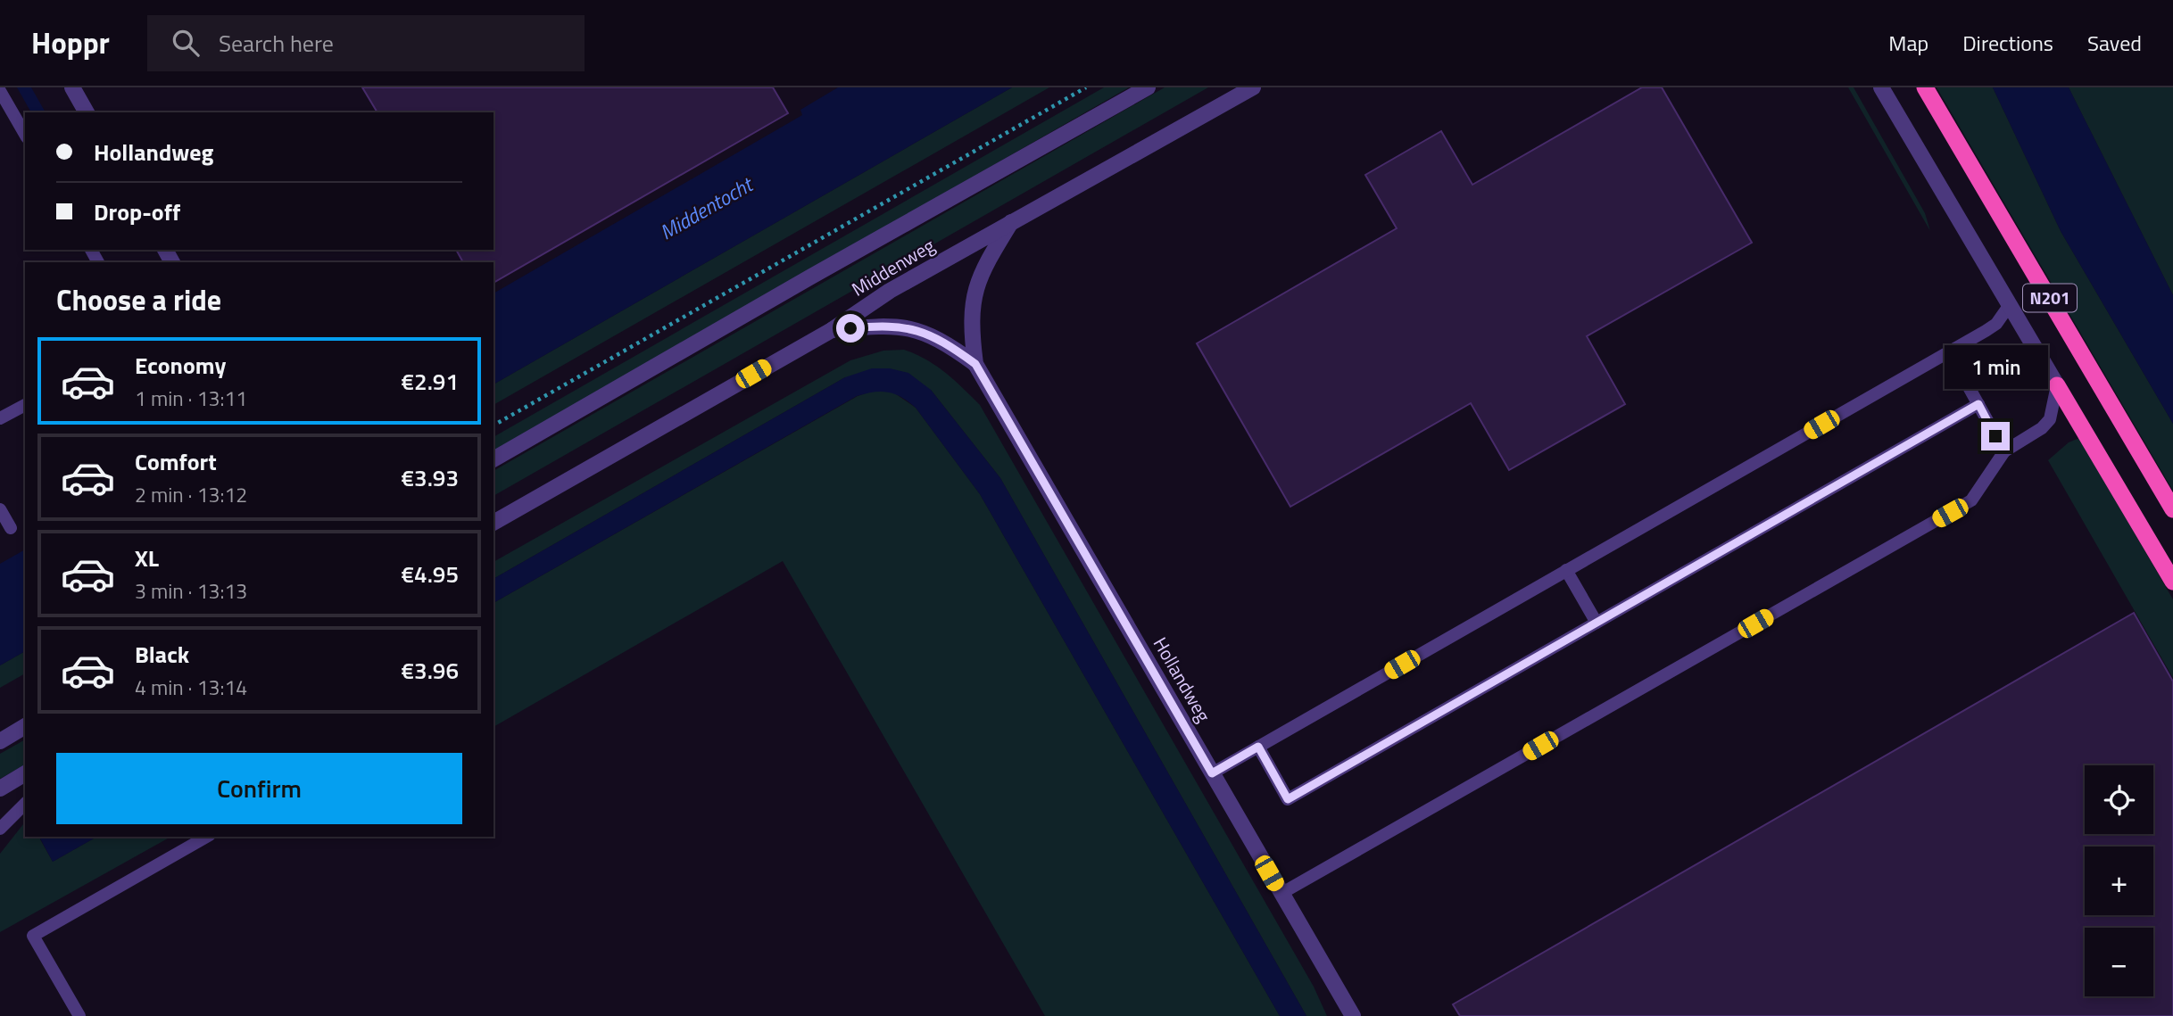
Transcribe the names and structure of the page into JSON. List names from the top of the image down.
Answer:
{
  "streets": {
    "highway": ["N201"],
    "street": ["Middenweg", "Hollandweg"]
  },
  "crossings": [
    ["Middenweg", "Hollandweg"]
  ],
  "water": ["Middentocht"],
  "page": {
    "header": "Hoppr",
    "search": "Search here",
    "nav": ["Map", "Directions", "Saved"],
    "banner": ["Hollandweg", "Drop-off"],
    "heading": "Choose a ride",
    "list": [
      {
        "name": "Economy",
        "note": "1 min · 13:11",
        "value": "€2.91"
      },
      {
        "name": "Comfort",
        "note": "2 min · 13:12",
        "value": "€3.93"
      },
      {
        "name": "XL",
        "note": "3 min · 13:13",
        "value": "€4.95"
      },
      {
        "name": "Black",
        "note": "4 min · 13:14",
        "value": "€3.96"
      }
    ],
    "bubble": "1 min",
    "buttons": "Confirm",
    "map_buttons": ["+", "−"]
  }
}
